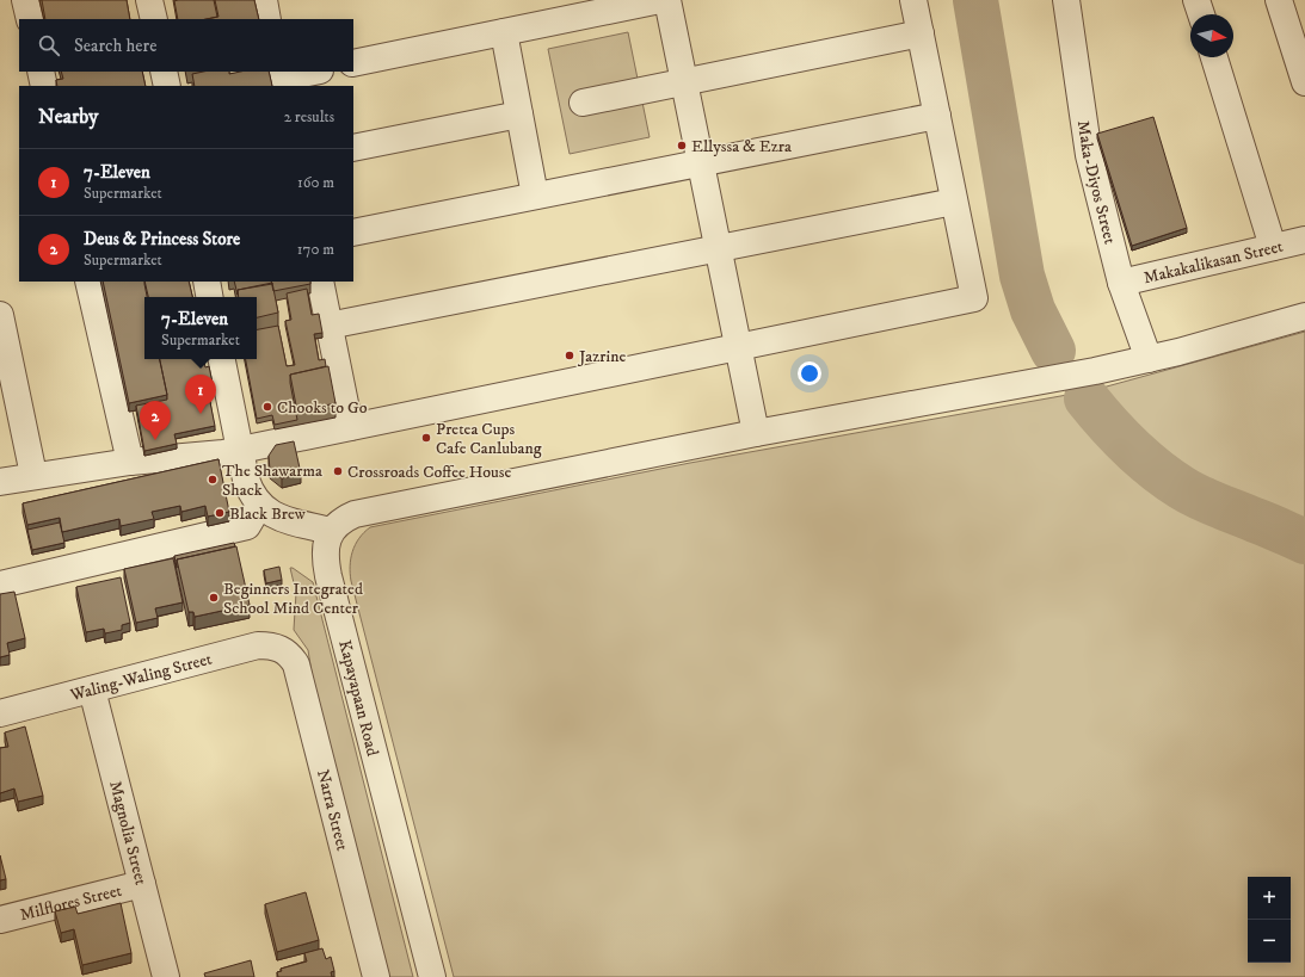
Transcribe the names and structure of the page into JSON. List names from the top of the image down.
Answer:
{
  "streets": {
    "street": [
      "Maka-Diyos Street",
      "Makakalikasan Street",
      "Waling-Waling Street",
      "Kapayapaan Road",
      "Narra Street",
      "Magnolia Street",
      "Milflores Street"
    ]
  },
  "crossings": [
    ["Maka-Diyos Street", "Makakalikasan Street"],
    ["Waling-Waling Street", "Narra Street"],
    ["Waling-Waling Street", "Magnolia Street"],
    ["Magnolia Street", "Milflores Street"]
  ],
  "places": [
    "Ellyssa & Ezra",
    "Jazrine",
    "Chooks to Go",
    "Pretea Cups Cafe Canlubang",
    "Crossroads Coffee House",
    "The Shawarma Shack",
    "Black Brew",
    "Beginners Integrated School Mind Center"
  ],
  "north": "right",
  "page": {
    "search": "Search here",
    "heading": ["Nearby", "2 results"],
    "list": [
      {
        "mark": "1",
        "name": "7-Eleven",
        "note": "Supermarket",
        "value": "160 m"
      },
      {
        "mark": "2",
        "name": "Deus & Princess Store",
        "note": "Supermarket",
        "value": "170 m"
      }
    ],
    "popup": ["7-Eleven", "Supermarket"],
    "pins": ["1", "2"],
    "map_buttons": ["+", "−"]
  }
}
